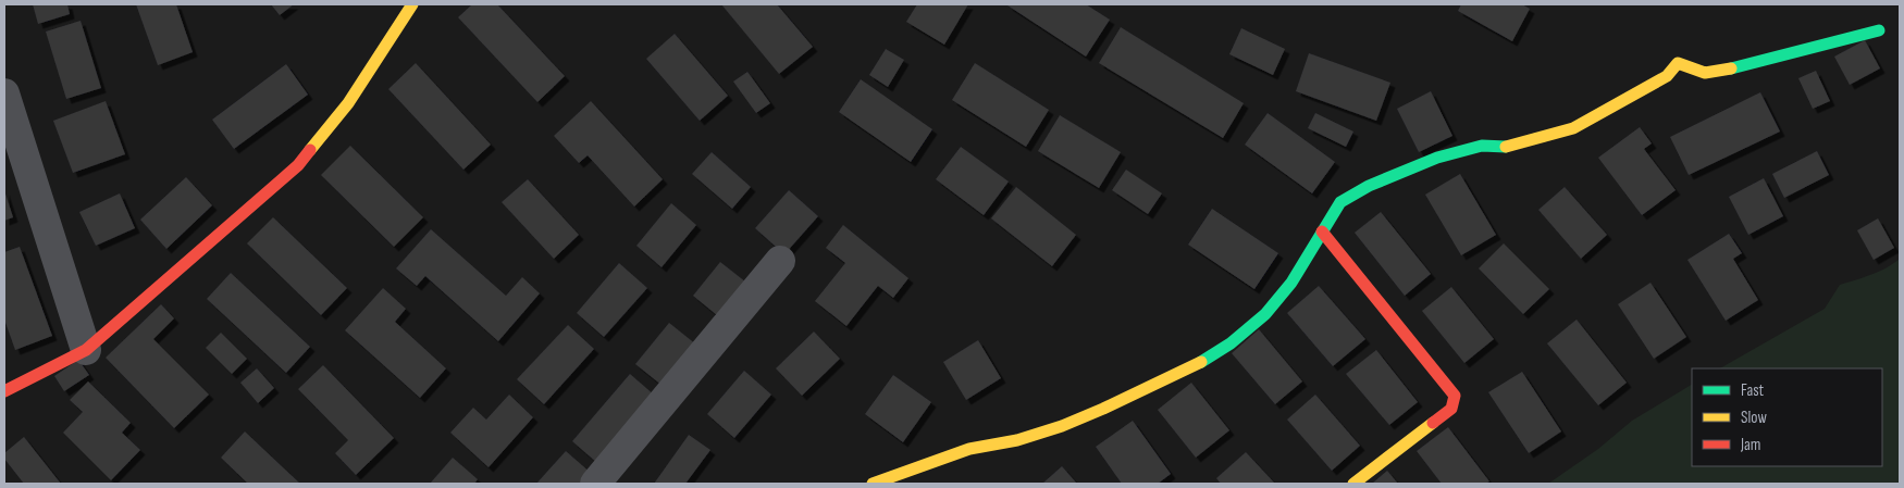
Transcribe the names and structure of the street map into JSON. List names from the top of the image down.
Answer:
{
  "legend": ["Fast", "Slow", "Jam"]
}
